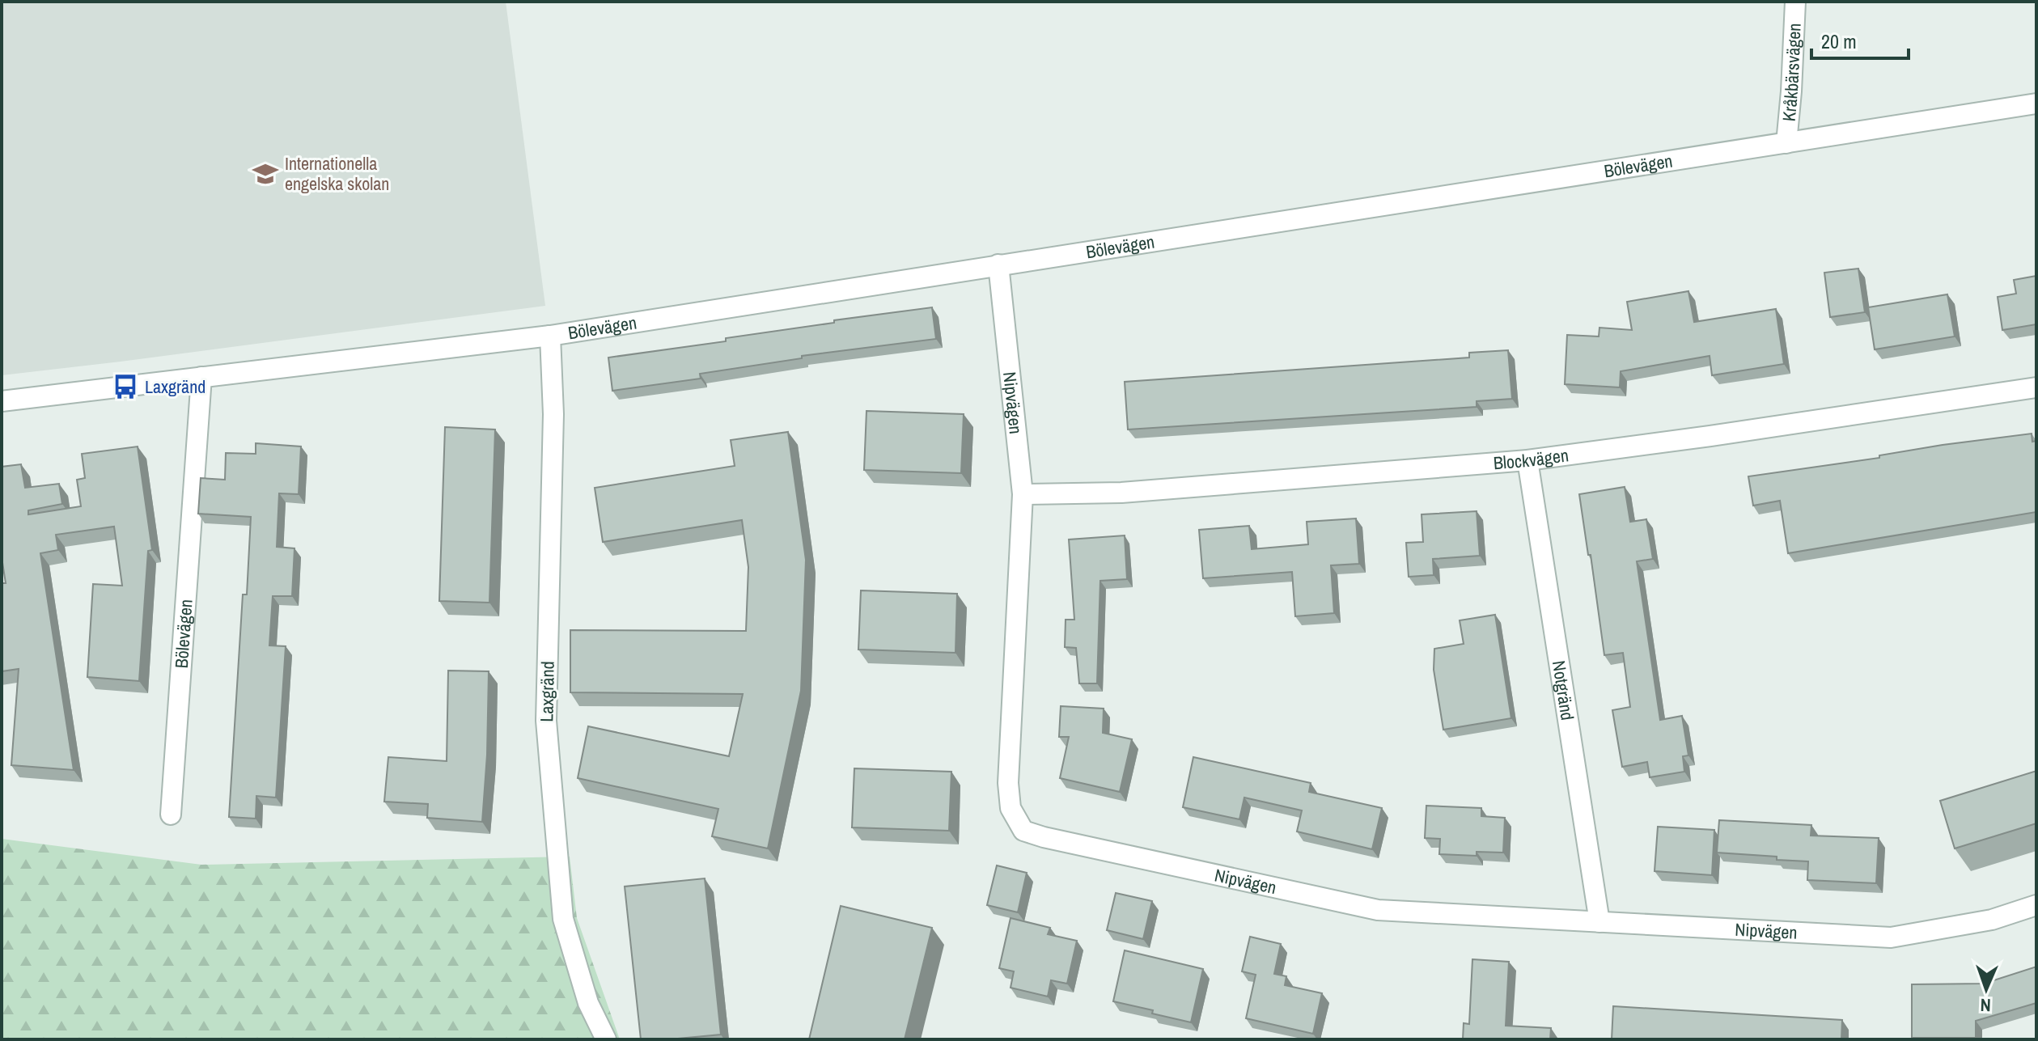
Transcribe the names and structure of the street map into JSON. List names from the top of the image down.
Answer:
{
  "streets": {
    "street": [
      "Kråkbärsvägen",
      "Bölevägen",
      "Nipvägen",
      "Blockvägen",
      "Laxgränd",
      "Notgränd"
    ]
  },
  "crossings": [
    ["Kråkbärsvägen", "Bölevägen"],
    ["Bölevägen", "Nipvägen"],
    ["Bölevägen", "Laxgränd"],
    ["Nipvägen", "Blockvägen"],
    ["Nipvägen", "Notgränd"],
    ["Blockvägen", "Notgränd"]
  ],
  "places": {
    "school or university": ["Internationella engelska skolan"],
    "bus stop": ["Laxgränd"]
  },
  "scale_bar": "20 m",
  "north": "bottom"
}
